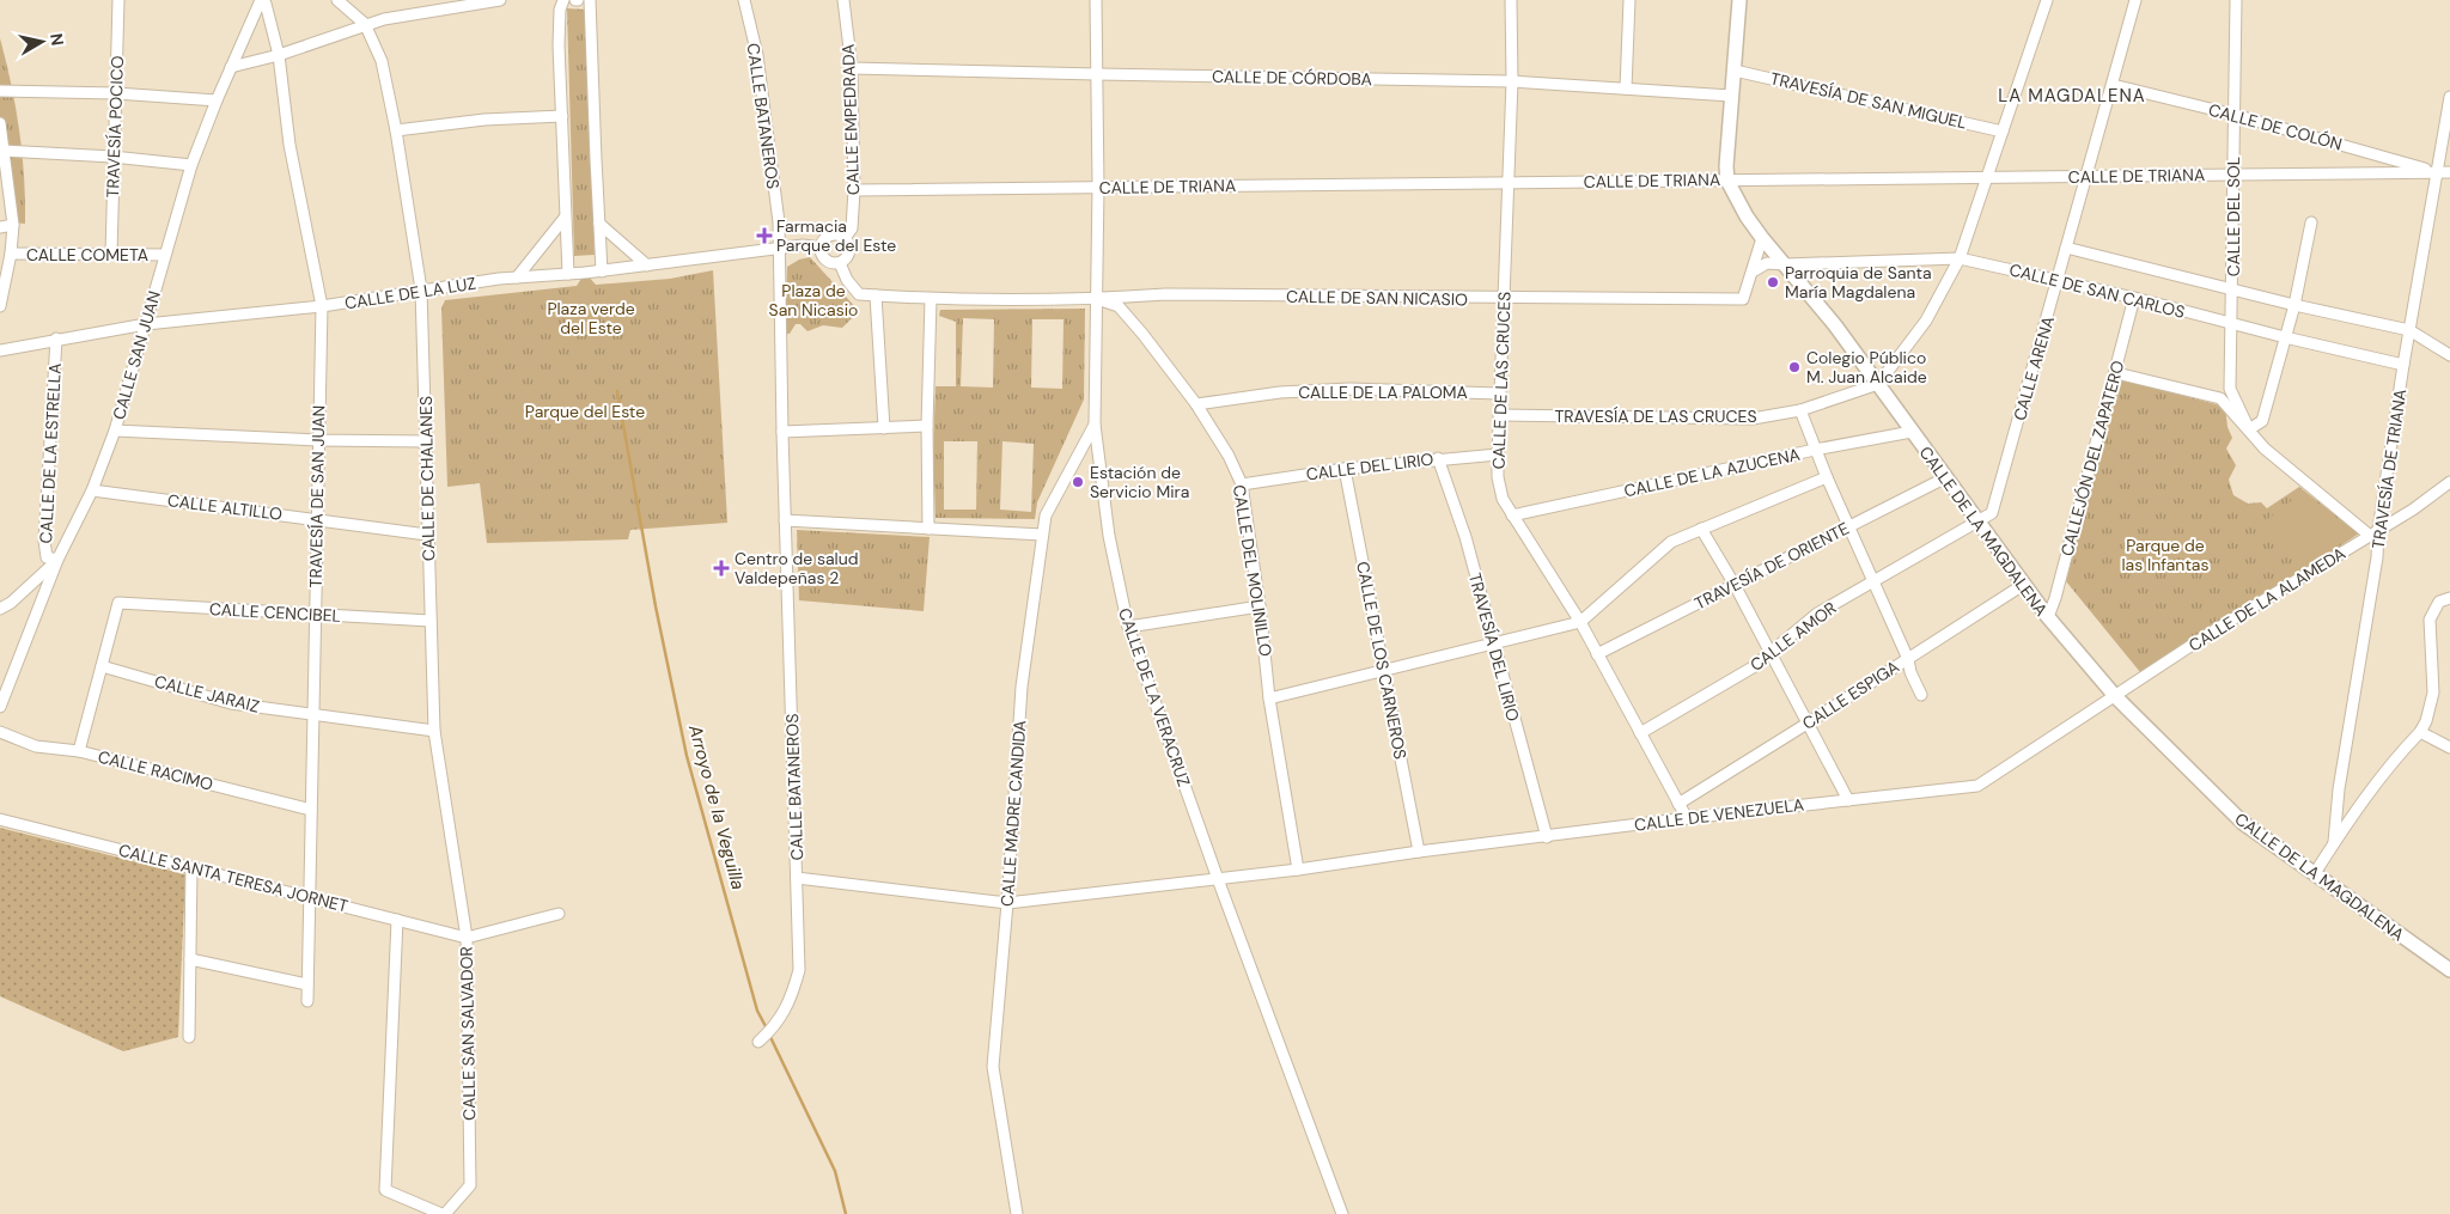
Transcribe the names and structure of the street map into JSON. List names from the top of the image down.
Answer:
{
  "streets": {
    "street": [
      "CALLE DE CÓRDOBA",
      "TRAVESÍA DE SAN MIGUEL",
      "CALLE BATANEROS",
      "CALLE EMPEDRADA",
      "TRAVESÍA POCICO",
      "CALLE DE COLÓN",
      "CALLE DE TRIANA",
      "CALLE DEL SOL",
      "CALLE COMETA",
      "CALLE DE SAN CARLOS",
      "CALLE DE LA LUZ",
      "CALLE DE SAN NICASIO",
      "CALLE SAN JUAN",
      "CALLE ARENA",
      "CALLE DE LAS CRUCES",
      "CALLE DE LA PALOMA",
      "TRAVESÍA DE LAS CRUCES",
      "CALLE DE LA ESTRELLA",
      "CALLEJÓN DEL ZAPATERO",
      "CALLE DEL LIRIO",
      "TRAVESÍA DE TRIANA",
      "CALLE DE LA AZUCENA",
      "CALLE DE CHALANES",
      "TRAVESÍA DE SAN JUAN",
      "CALLE ALTILLO",
      "CALLE DE LA MAGDALENA",
      "TRAVESÍA DE ORIENTE",
      "CALLE DEL MOLINILLO",
      "CALLE DE LA ALAMEDA",
      "CALLE CENCIBEL",
      "CALLE AMOR",
      "TRAVESÍA DEL LIRIO",
      "CALLE DE LOS CARNEROS",
      "CALLE JARAIZ",
      "CALLE ESPIGA",
      "CALLE DE LA VERACRUZ",
      "CALLE RACIMO",
      "CALLE MADRE CANDIDA",
      "CALLE DE VENEZUELA",
      "CALLE SANTA TERESA JORNET",
      "CALLE SAN SALVADOR"
    ]
  },
  "crossings": [
    ["CALLE DE CÓRDOBA", "CALLE EMPEDRADA"],
    ["CALLE DE CÓRDOBA", "CALLE DE LAS CRUCES"],
    ["CALLE DE CÓRDOBA", "CALLE DE LA VERACRUZ"],
    ["CALLE BATANEROS", "CALLE DE LA LUZ"],
    ["CALLE BATANEROS", "CALLE DE VENEZUELA"],
    ["CALLE EMPEDRADA", "CALLE DE TRIANA"],
    ["CALLE EMPEDRADA", "CALLE DE LA LUZ"],
    ["TRAVESÍA POCICO", "CALLE COMETA"],
    ["CALLE DE COLÓN", "CALLE DE TRIANA"],
    ["CALLE DE COLÓN", "CALLE DEL SOL"],
    ["CALLE DE COLÓN", "CALLE ARENA"],
    ["CALLE DE COLÓN", "TRAVESÍA DE TRIANA"],
    ["CALLE DE TRIANA", "CALLE DEL SOL"],
    ["CALLE DE TRIANA", "CALLE ARENA"],
    ["CALLE DE TRIANA", "CALLE DE LAS CRUCES"],
    ["CALLE DE TRIANA", "TRAVESÍA DE TRIANA"],
    ["CALLE DE TRIANA", "CALLE DE LA MAGDALENA"],
    ["CALLE DE TRIANA", "CALLE DE LA VERACRUZ"],
    ["CALLE DEL SOL", "CALLE DE SAN CARLOS"],
    ["CALLE COMETA", "CALLE SAN JUAN"],
    ["CALLE DE SAN CARLOS", "CALLE DE SAN NICASIO"],
    ["CALLE DE SAN CARLOS", "CALLE ARENA"],
    ["CALLE DE SAN CARLOS", "CALLEJÓN DEL ZAPATERO"],
    ["CALLE DE SAN CARLOS", "TRAVESÍA DE TRIANA"],
    ["CALLE DE SAN CARLOS", "CALLE DE LA MAGDALENA"],
    ["CALLE DE LA LUZ", "CALLE SAN JUAN"],
    ["CALLE DE LA LUZ", "CALLE DE LA ESTRELLA"],
    ["CALLE DE LA LUZ", "CALLE DE CHALANES"],
    ["CALLE DE LA LUZ", "TRAVESÍA DE SAN JUAN"],
    ["CALLE DE SAN NICASIO", "CALLE DE LAS CRUCES"],
    ["CALLE DE SAN NICASIO", "CALLE DEL MOLINILLO"],
    ["CALLE DE SAN NICASIO", "CALLE DE LA VERACRUZ"],
    ["CALLE SAN JUAN", "CALLE DE LA ESTRELLA"],
    ["CALLE SAN JUAN", "TRAVESÍA DE SAN JUAN"],
    ["CALLE SAN JUAN", "CALLE ALTILLO"],
    ["CALLE ARENA", "CALLE DE LA MAGDALENA"],
    ["CALLE ARENA", "CALLE AMOR"],
    ["CALLE DE LAS CRUCES", "CALLE DE LA PALOMA"],
    ["CALLE DE LAS CRUCES", "TRAVESÍA DE LAS CRUCES"],
    ["CALLE DE LAS CRUCES", "CALLE DEL LIRIO"],
    ["CALLE DE LAS CRUCES", "CALLE DE LA AZUCENA"],
    ["CALLE DE LAS CRUCES", "TRAVESÍA DE ORIENTE"],
    ["CALLE DE LAS CRUCES", "CALLE AMOR"],
    ["CALLE DE LAS CRUCES", "CALLE ESPIGA"],
    ["CALLE DE LAS CRUCES", "CALLE DE VENEZUELA"],
    ["CALLE DE LA PALOMA", "CALLE DEL MOLINILLO"],
    ["TRAVESÍA DE LAS CRUCES", "CALLE DE LA MAGDALENA"],
    ["CALLEJÓN DEL ZAPATERO", "CALLE DE LA MAGDALENA"],
    ["CALLE DEL LIRIO", "CALLE DEL MOLINILLO"],
    ["CALLE DEL LIRIO", "TRAVESÍA DEL LIRIO"],
    ["CALLE DEL LIRIO", "CALLE DE LOS CARNEROS"],
    ["TRAVESÍA DE TRIANA", "CALLE DE LA ALAMEDA"],
    ["CALLE DE LA AZUCENA", "CALLE DE LA MAGDALENA"],
    ["CALLE DE CHALANES", "CALLE ALTILLO"],
    ["CALLE DE CHALANES", "CALLE CENCIBEL"],
    ["CALLE DE CHALANES", "CALLE JARAIZ"],
    ["CALLE DE CHALANES", "CALLE SANTA TERESA JORNET"],
    ["CALLE DE CHALANES", "CALLE SAN SALVADOR"],
    ["TRAVESÍA DE SAN JUAN", "CALLE ALTILLO"],
    ["TRAVESÍA DE SAN JUAN", "CALLE CENCIBEL"],
    ["TRAVESÍA DE SAN JUAN", "CALLE JARAIZ"],
    ["TRAVESÍA DE SAN JUAN", "CALLE RACIMO"],
    ["TRAVESÍA DE SAN JUAN", "CALLE SANTA TERESA JORNET"],
    ["CALLE DE LA MAGDALENA", "TRAVESÍA DE ORIENTE"],
    ["CALLE DE LA MAGDALENA", "CALLE DE LA ALAMEDA"],
    ["CALLE DE LA MAGDALENA", "CALLE AMOR"],
    ["CALLE DE LA MAGDALENA", "CALLE ESPIGA"],
    ["CALLE DE LA MAGDALENA", "CALLE DE VENEZUELA"],
    ["CALLE DEL MOLINILLO", "CALLE DE LA VERACRUZ"],
    ["CALLE DEL MOLINILLO", "CALLE DE VENEZUELA"],
    ["CALLE DE LA ALAMEDA", "CALLE DE VENEZUELA"],
    ["CALLE CENCIBEL", "CALLE JARAIZ"],
    ["TRAVESÍA DEL LIRIO", "CALLE DE VENEZUELA"],
    ["CALLE DE LOS CARNEROS", "CALLE DE VENEZUELA"],
    ["CALLE DE LA VERACRUZ", "CALLE MADRE CANDIDA"],
    ["CALLE DE LA VERACRUZ", "CALLE DE VENEZUELA"],
    ["CALLE MADRE CANDIDA", "CALLE DE VENEZUELA"],
    ["CALLE SANTA TERESA JORNET", "CALLE SAN SALVADOR"]
  ],
  "districts": ["LA MAGDALENA"],
  "water": ["Arroyo de la Veguilla"],
  "parks": [
    "Plaza de San Nicasio",
    "Plaza verde del Este",
    "Parque del Este",
    "Parque de las Infantas"
  ],
  "places": {
    "health": ["Farmacia Parque del Este", "Centro de salud Valdepeñas 2"],
    "other": ["Parroquia de Santa María Magdalena", "Colegio Público M. Juan Alcaide", "Estación de Servicio Mira"]
  },
  "north": "right"
}
